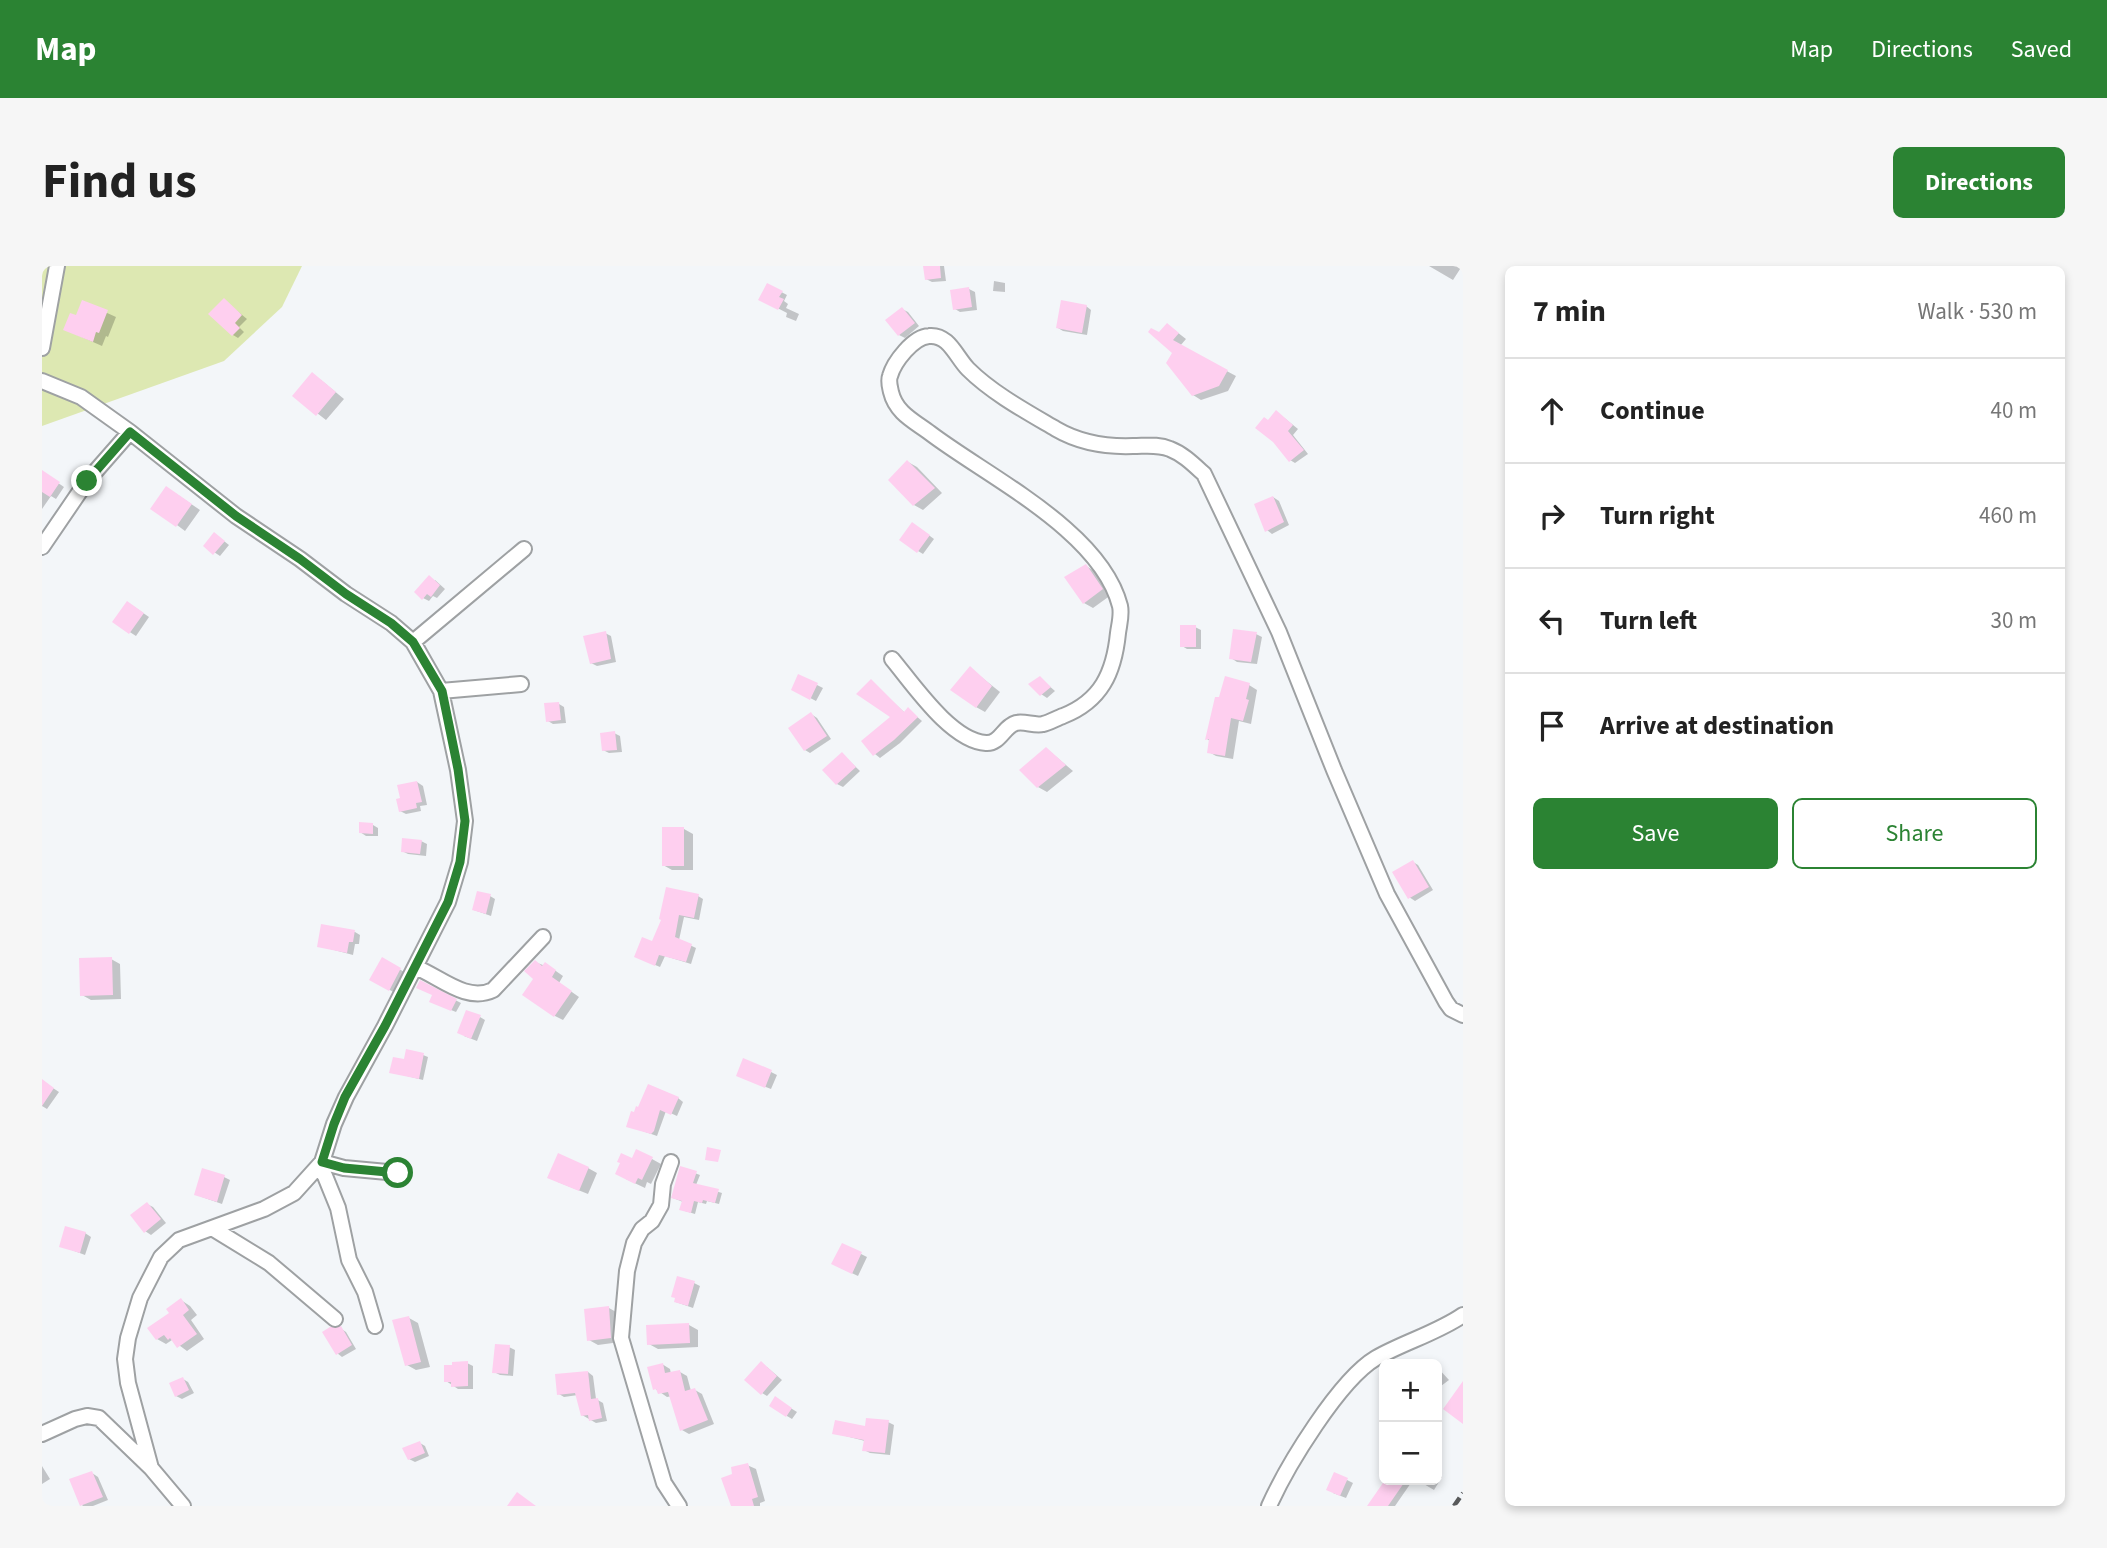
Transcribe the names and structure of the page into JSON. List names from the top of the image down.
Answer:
{
  "page": {
    "header": "Map",
    "nav": ["Map", "Directions", "Saved"],
    "title": "Find us",
    "buttons": [
      "Directions",
      ["Save", "Share"]
    ],
    "heading": ["7 min", "Walk · 530 m"],
    "list": [
      ["Continue", "40 m"],
      ["Turn right", "460 m"],
      ["Turn left", "30 m"],
      "Arrive at destination"
    ],
    "map_buttons": ["+", "−"]
  }
}
